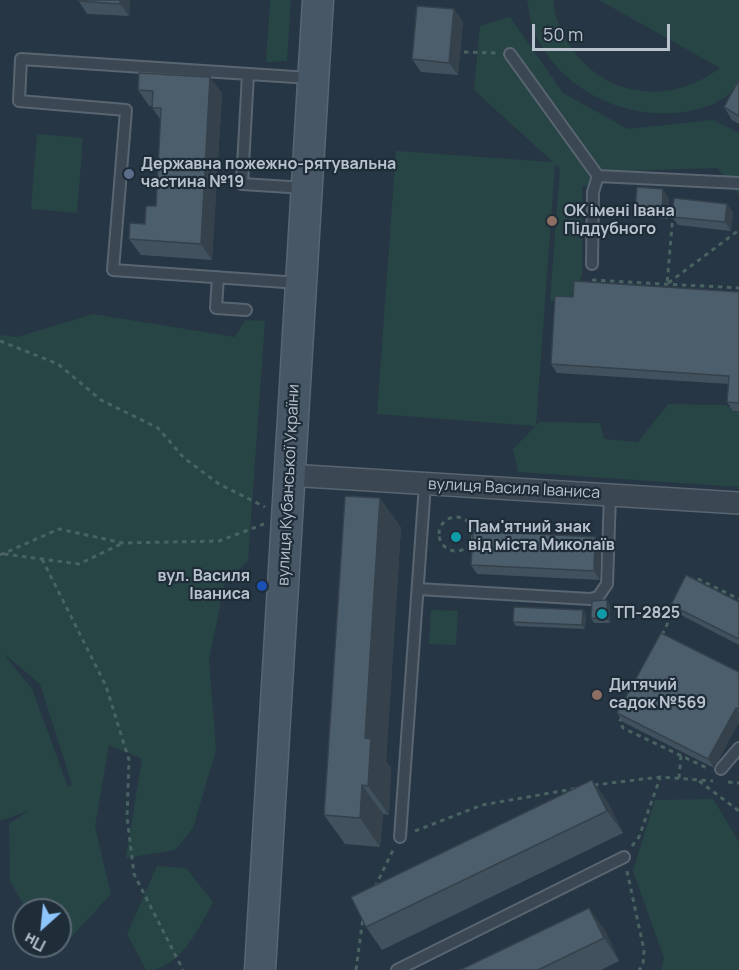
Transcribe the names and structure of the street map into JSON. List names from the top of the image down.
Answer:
{
  "streets": {
    "street": ["вулиця Кубанської України", "вулиця Василя Іваниса"]
  },
  "crossings": [
    ["вулиця Кубанської України", "вулиця Василя Іваниса"]
  ],
  "places": [
    "Державна пожежно-рятувальна частина №19",
    "ОК імені Івана Піддубного",
    "Пам'ятний знак від міста Миколаїв",
    "вул. Василя Іваниса",
    "ТП-2825",
    "Дитячий садок №569"
  ],
  "scale_bar": "50 m",
  "north": "bottom left"
}
